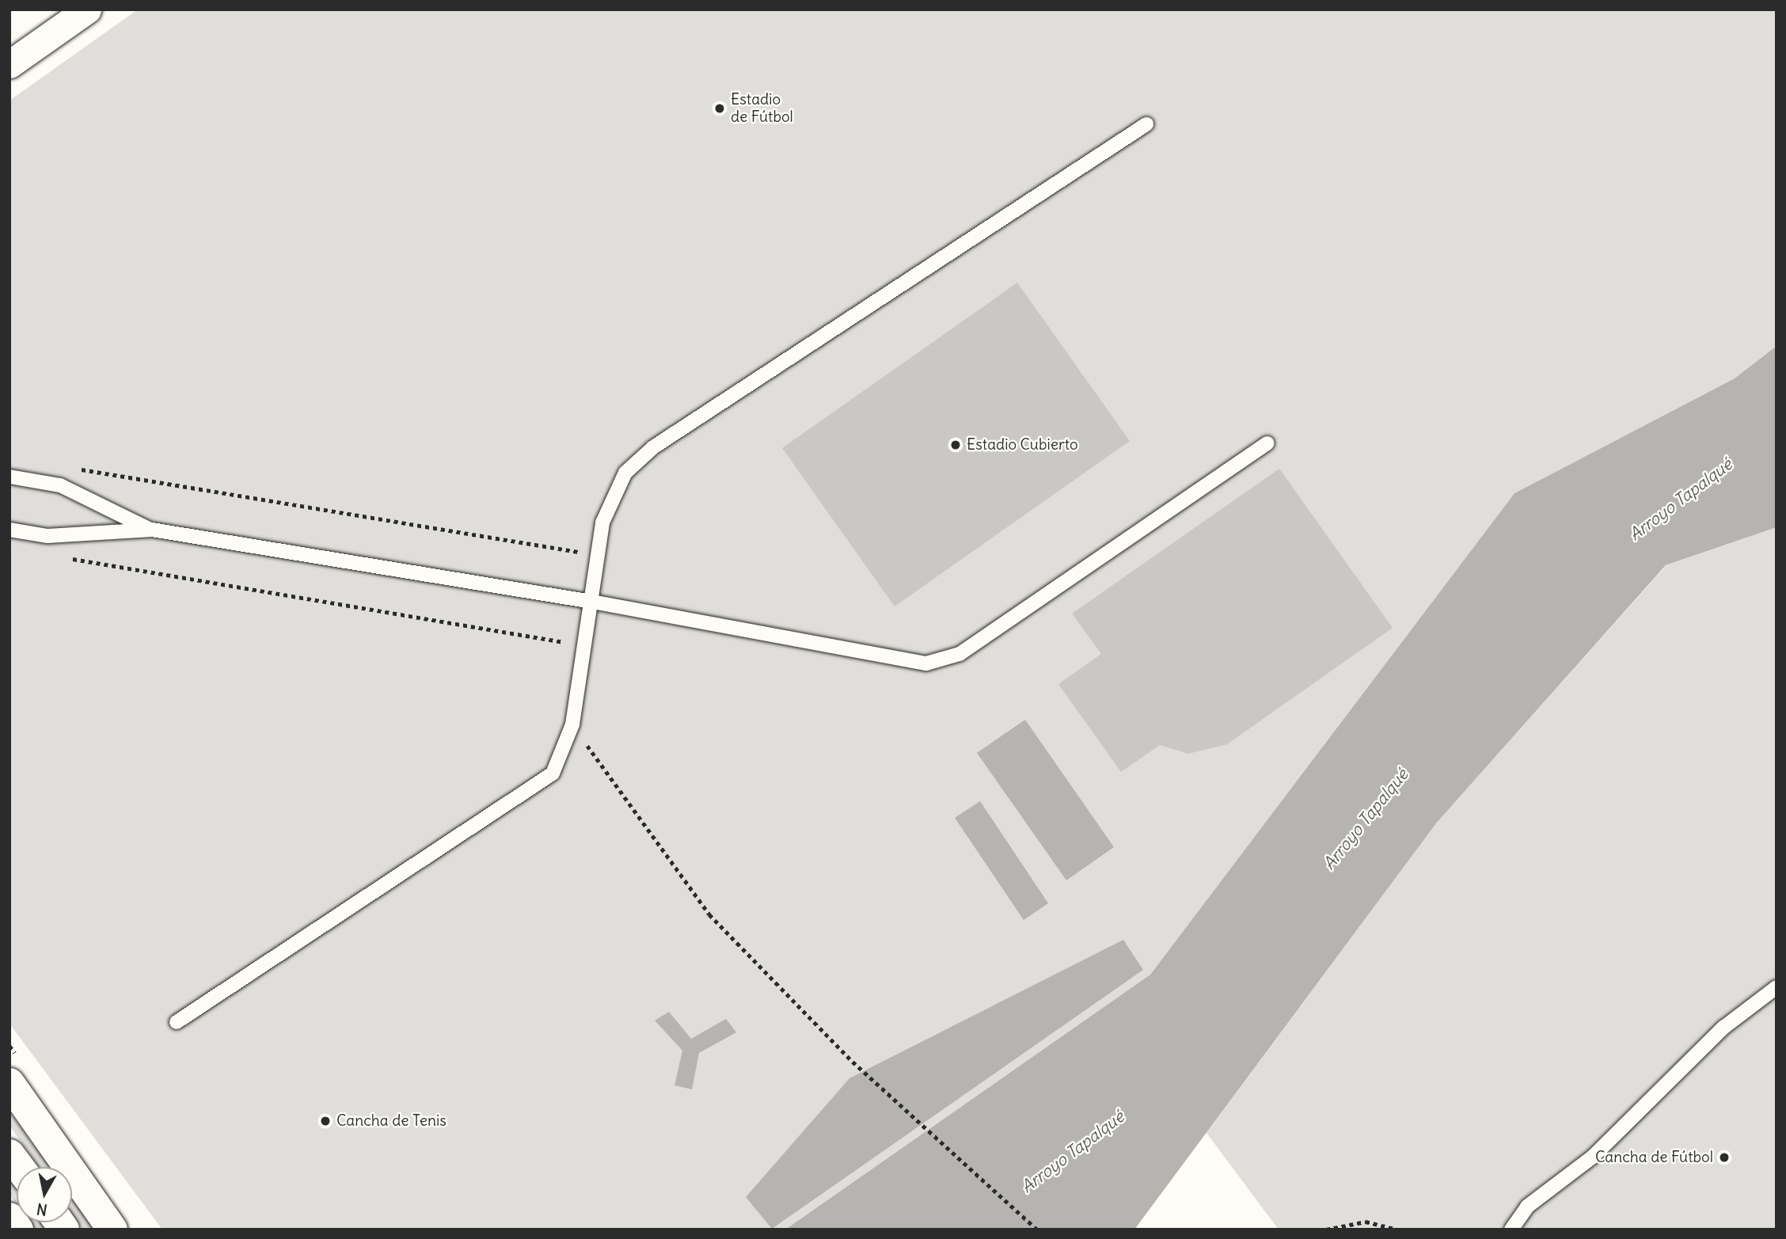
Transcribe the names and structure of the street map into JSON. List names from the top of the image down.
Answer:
{
  "water": ["Arroyo Tapalqué"],
  "places": [
    "Estadio de Fútbol",
    "Estadio Cubierto",
    "Cancha de Tenis",
    "Cancha de Fútbol"
  ],
  "north": "bottom"
}
